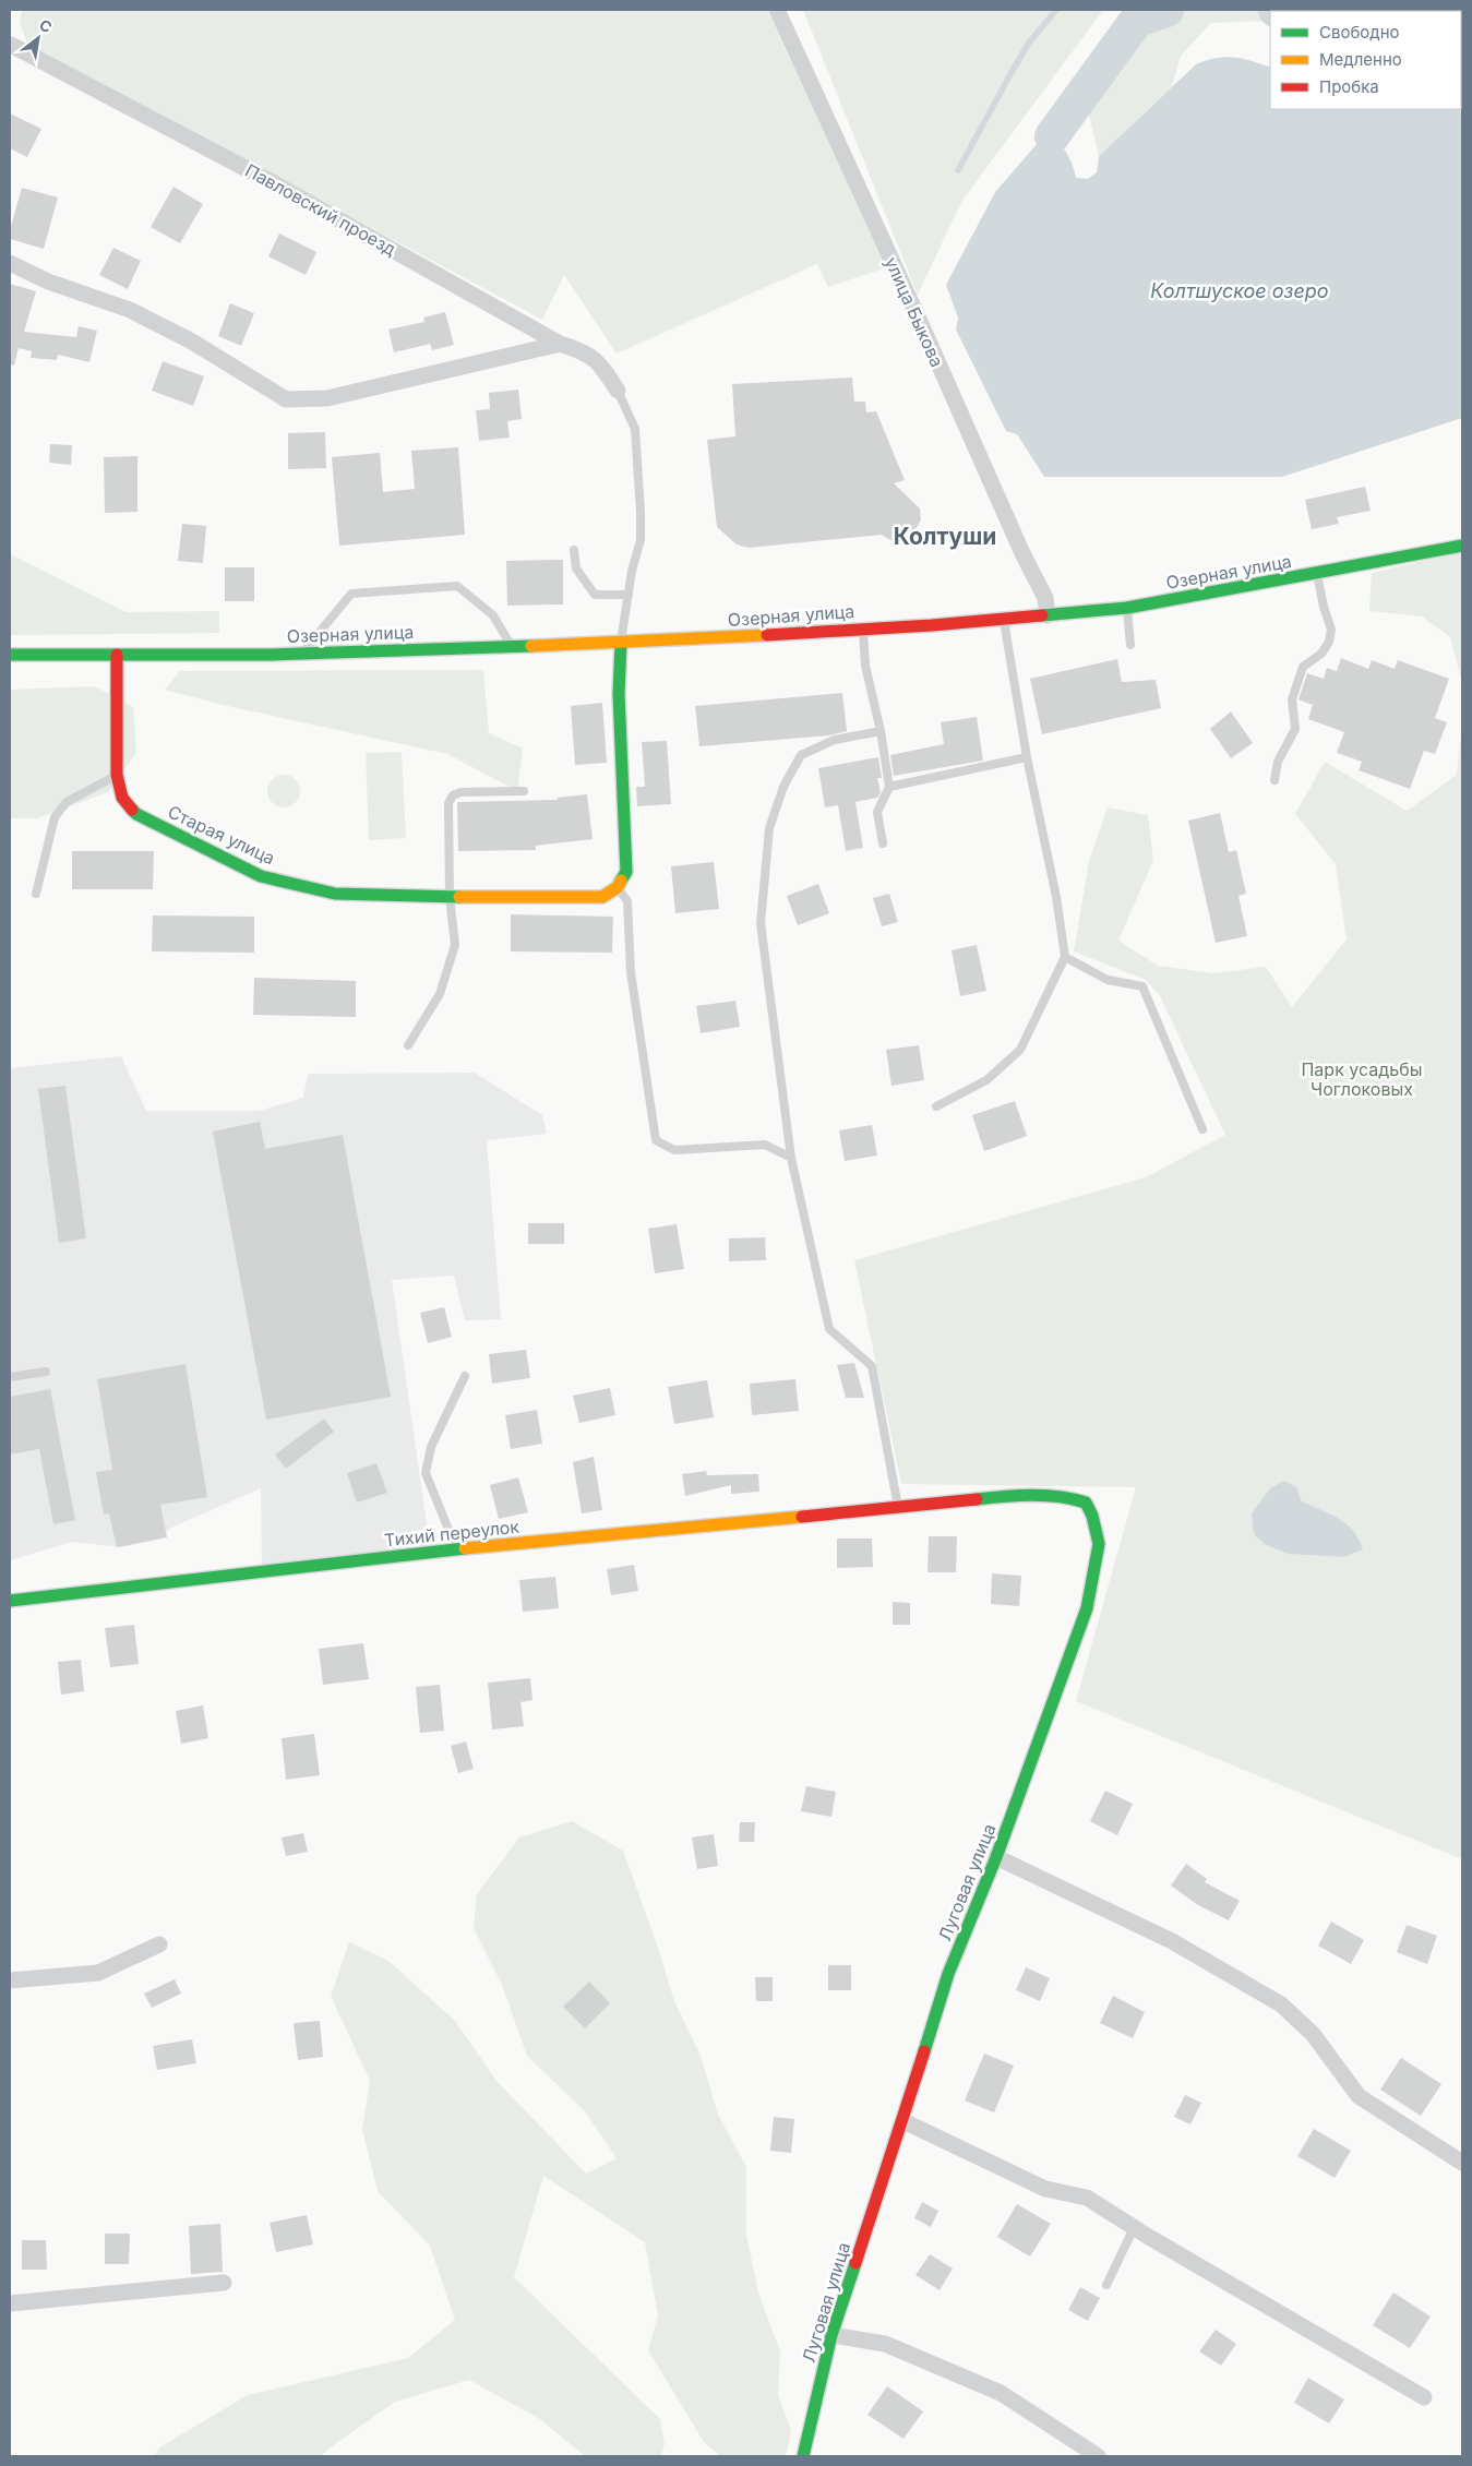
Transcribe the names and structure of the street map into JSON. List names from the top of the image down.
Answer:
{
  "streets": {
    "street": [
      "Павловский проезд",
      "улица Быкова",
      "Озерная улица",
      "Старая улица",
      "Тихий переулок",
      "Луговая улица"
    ]
  },
  "crossings": [
    ["улица Быкова", "Озерная улица"],
    ["Озерная улица", "Старая улица"],
    ["Тихий переулок", "Луговая улица"]
  ],
  "districts": ["Колтуши"],
  "water": ["Колтшуское озеро"],
  "parks": ["Парк усадьбы Чоглоковых"],
  "legend": ["Свободно", "Медленно", "Пробка"],
  "north": "top right"
}
